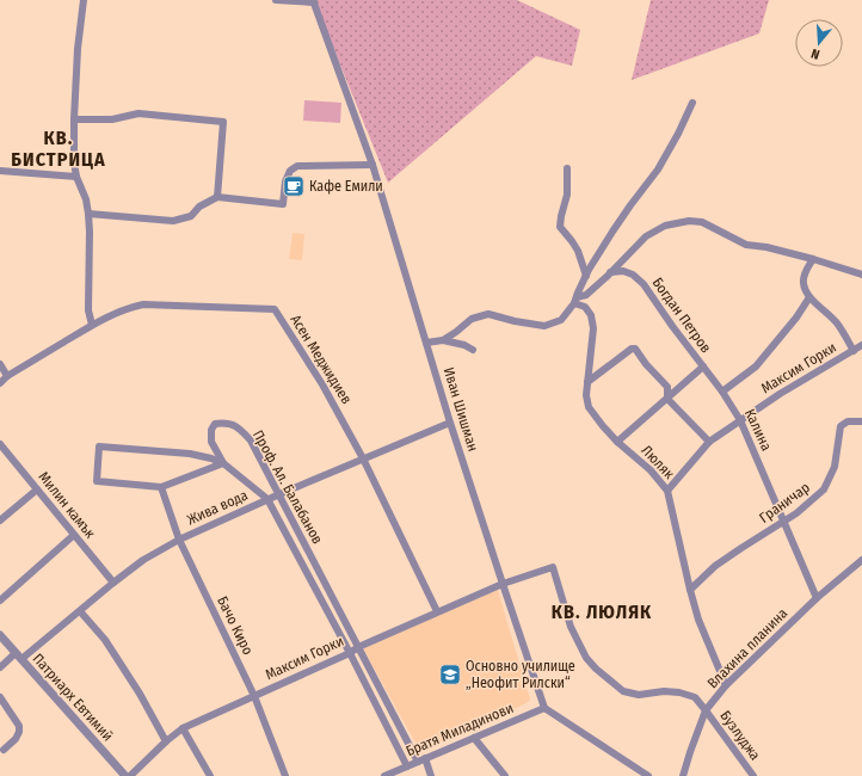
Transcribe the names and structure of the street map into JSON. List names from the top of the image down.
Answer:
{
  "streets": {
    "street": [
      "Богдан Петров",
      "Асен Меджидиев",
      "Максим Горки",
      "Иван Шишман",
      "Калина",
      "Люляк",
      "Проф. Ал. Балабанов",
      "Граничар",
      "Милин камък",
      "Жива вода",
      "Бачо Киро",
      "Влахина планина",
      "Патриарх Евтимий",
      "Братя Миладинови",
      "Бузлуджа"
    ]
  },
  "crossings": [
    ["Богдан Петров", "Калина"],
    ["Асен Меджидиев", "Максим Горки"],
    ["Асен Меджидиев", "Жива вода"],
    ["Максим Горки", "Иван Шишман"],
    ["Максим Горки", "Калина"],
    ["Максим Горки", "Люляк"],
    ["Максим Горки", "Проф. Ал. Балабанов"],
    ["Максим Горки", "Бачо Киро"],
    ["Максим Горки", "Бузлуджа"],
    ["Иван Шишман", "Жива вода"],
    ["Иван Шишман", "Братя Миладинови"],
    ["Иван Шишман", "Бузлуджа"],
    ["Калина", "Граничар"],
    ["Калина", "Влахина планина"],
    ["Люляк", "Граничар"],
    ["Люляк", "Влахина планина"],
    ["Проф. Ал. Балабанов", "Жива вода"],
    ["Проф. Ал. Балабанов", "Братя Миладинови"],
    ["Милин камък", "Жива вода"],
    ["Жива вода", "Бачо Киро"],
    ["Жива вода", "Патриарх Евтимий"],
    ["Влахина планина", "Бузлуджа"]
  ],
  "districts": ["КВ. БИСТРИЦА", "КВ. ЛЮЛЯК"],
  "places": {
    "cafe": ["Кафе Емили"],
    "school or university": ["Основно училище „Неофит Рилски“"]
  },
  "north": "bottom"
}
